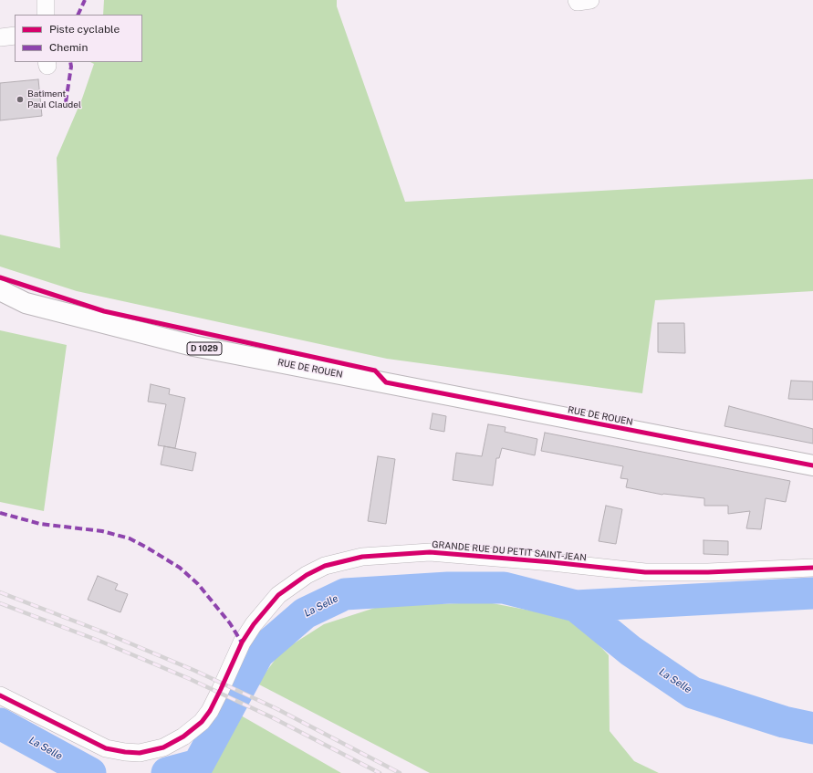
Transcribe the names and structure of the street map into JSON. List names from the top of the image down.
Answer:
{
  "streets": {
    "main road": ["D 1029", "RUE DE ROUEN"],
    "street": ["GRANDE RUE DU PETIT SAINT-JEAN"]
  },
  "water": ["La Selle"],
  "places": ["Batîment Paul Claudel"],
  "legend": ["Piste cyclable", "Chemin"]
}
